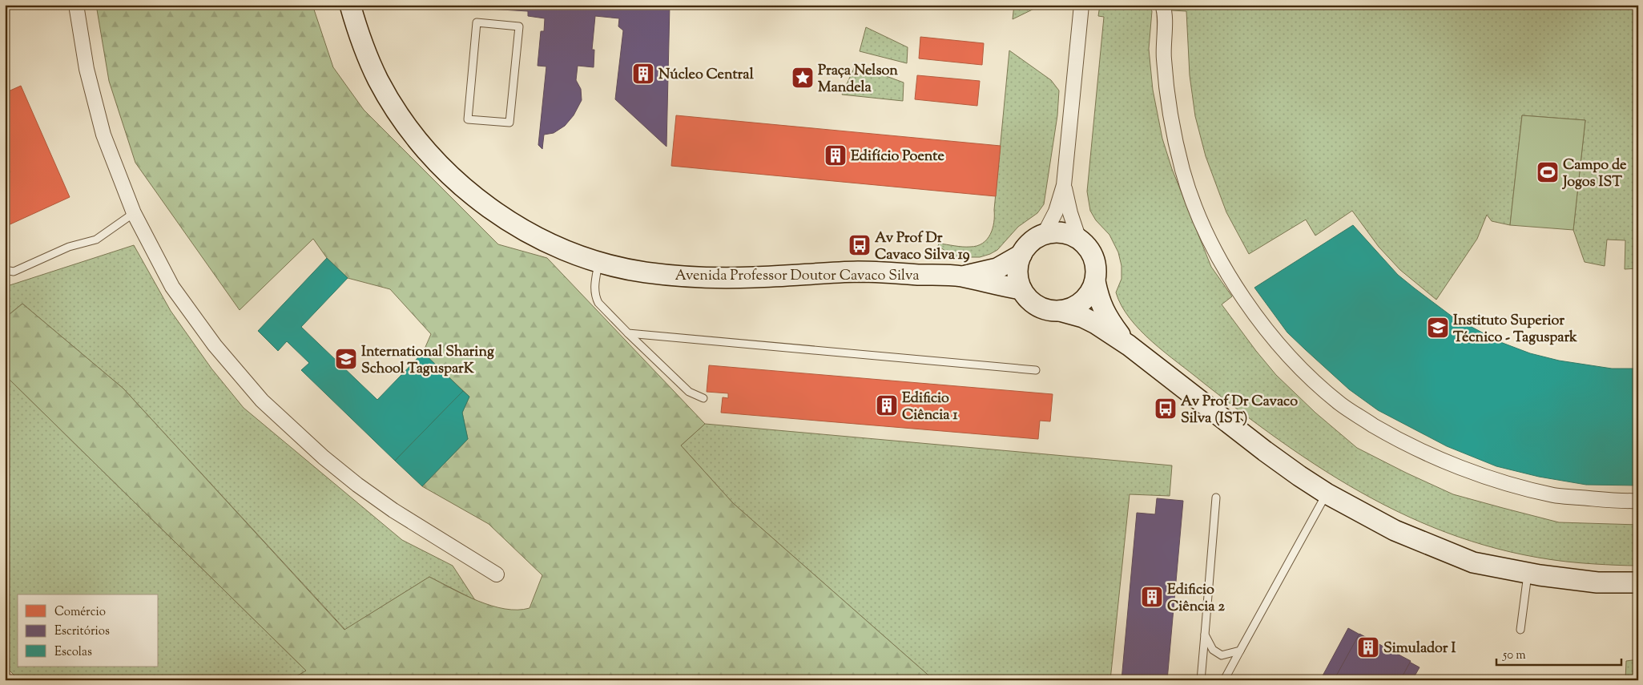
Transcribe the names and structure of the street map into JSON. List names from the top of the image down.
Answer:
{
  "streets": {
    "main road": ["Avenida Professor Doutor Cavaco Silva"]
  },
  "places": {
    "building": [
      "Núcleo Central",
      "Edifício Poente",
      "Edificio Ciência 1",
      "Edificio Ciência 2",
      "Simulador I"
    ],
    "place": ["Praça Nelson Mandela"],
    "sports": ["Campo de Jogos IST"],
    "bus stop": ["Av Prof Dr Cavaco Silva 19", "Av Prof Dr Cavaco Silva (IST)"],
    "school or university": ["Instituto Superior Técnico - Taguspark", "International Sharing School TagusparK"]
  },
  "legend": ["Comércio", "Escritórios", "Escolas"],
  "scale_bar": "50 m"
}
